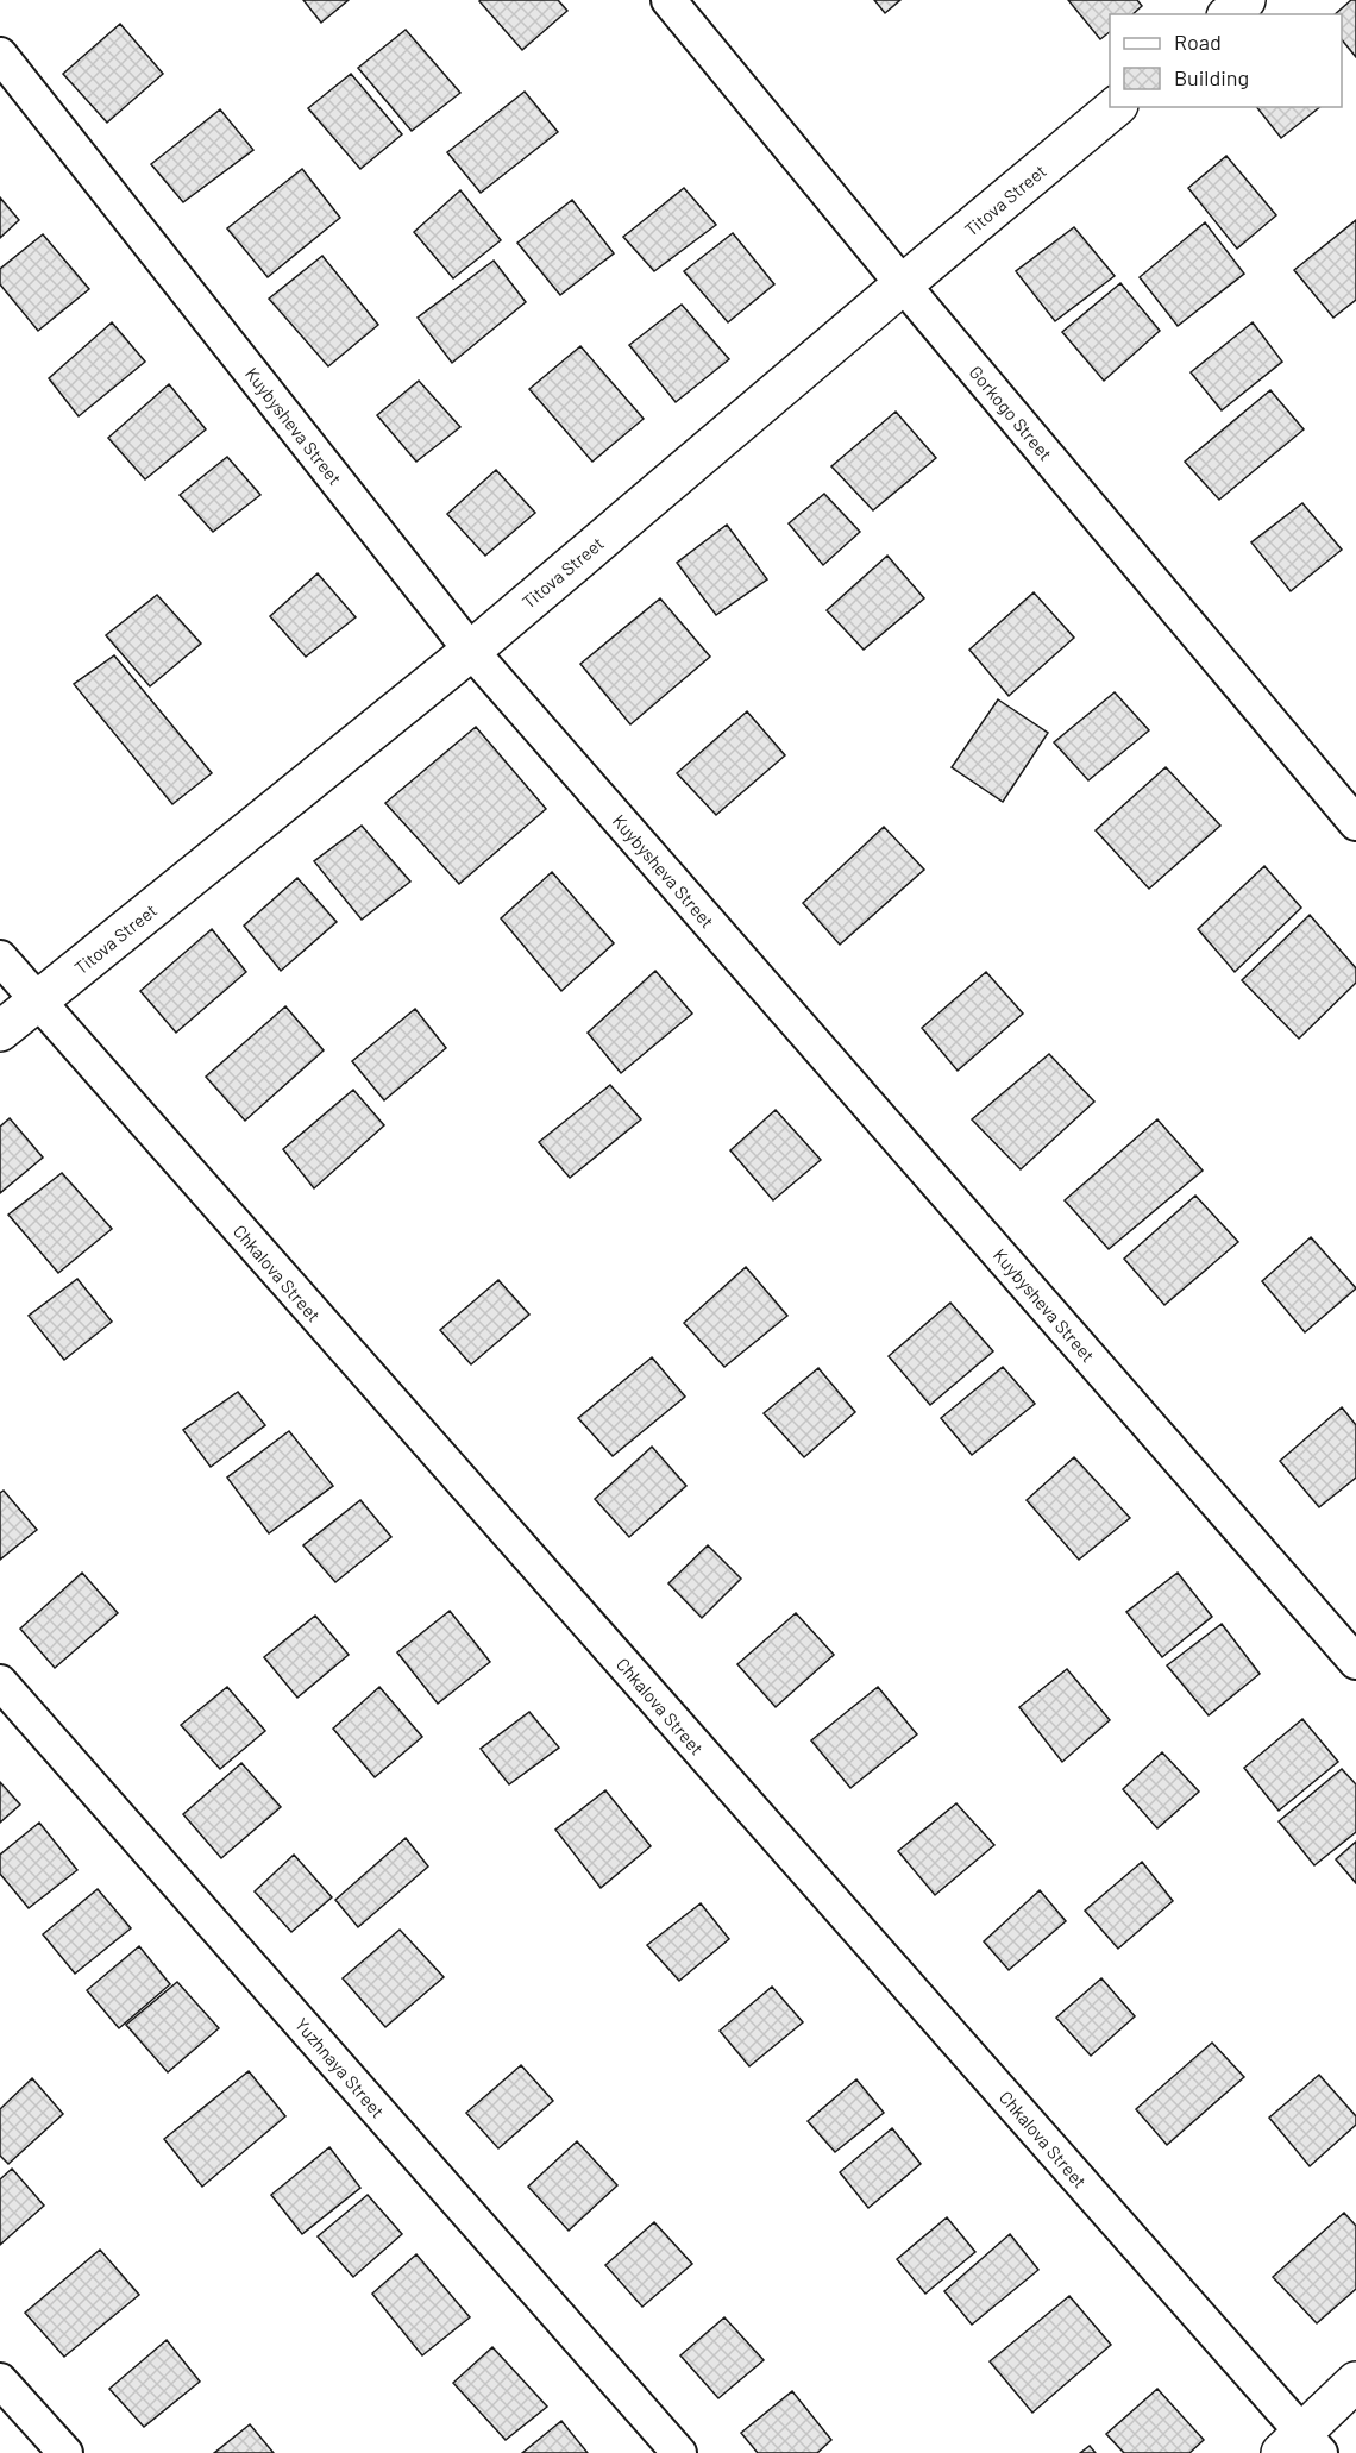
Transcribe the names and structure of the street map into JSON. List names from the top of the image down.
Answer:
{
  "streets": {
    "main road": ["Titova Street"],
    "street": [
      "Gorkogo Street",
      "Kuybysheva Street",
      "Chkalova Street",
      "Yuzhnaya Street"
    ]
  },
  "crossings": [
    ["Titova Street", "Gorkogo Street"],
    ["Titova Street", "Kuybysheva Street"],
    ["Titova Street", "Chkalova Street"]
  ],
  "legend": ["Road", "Building"]
}
